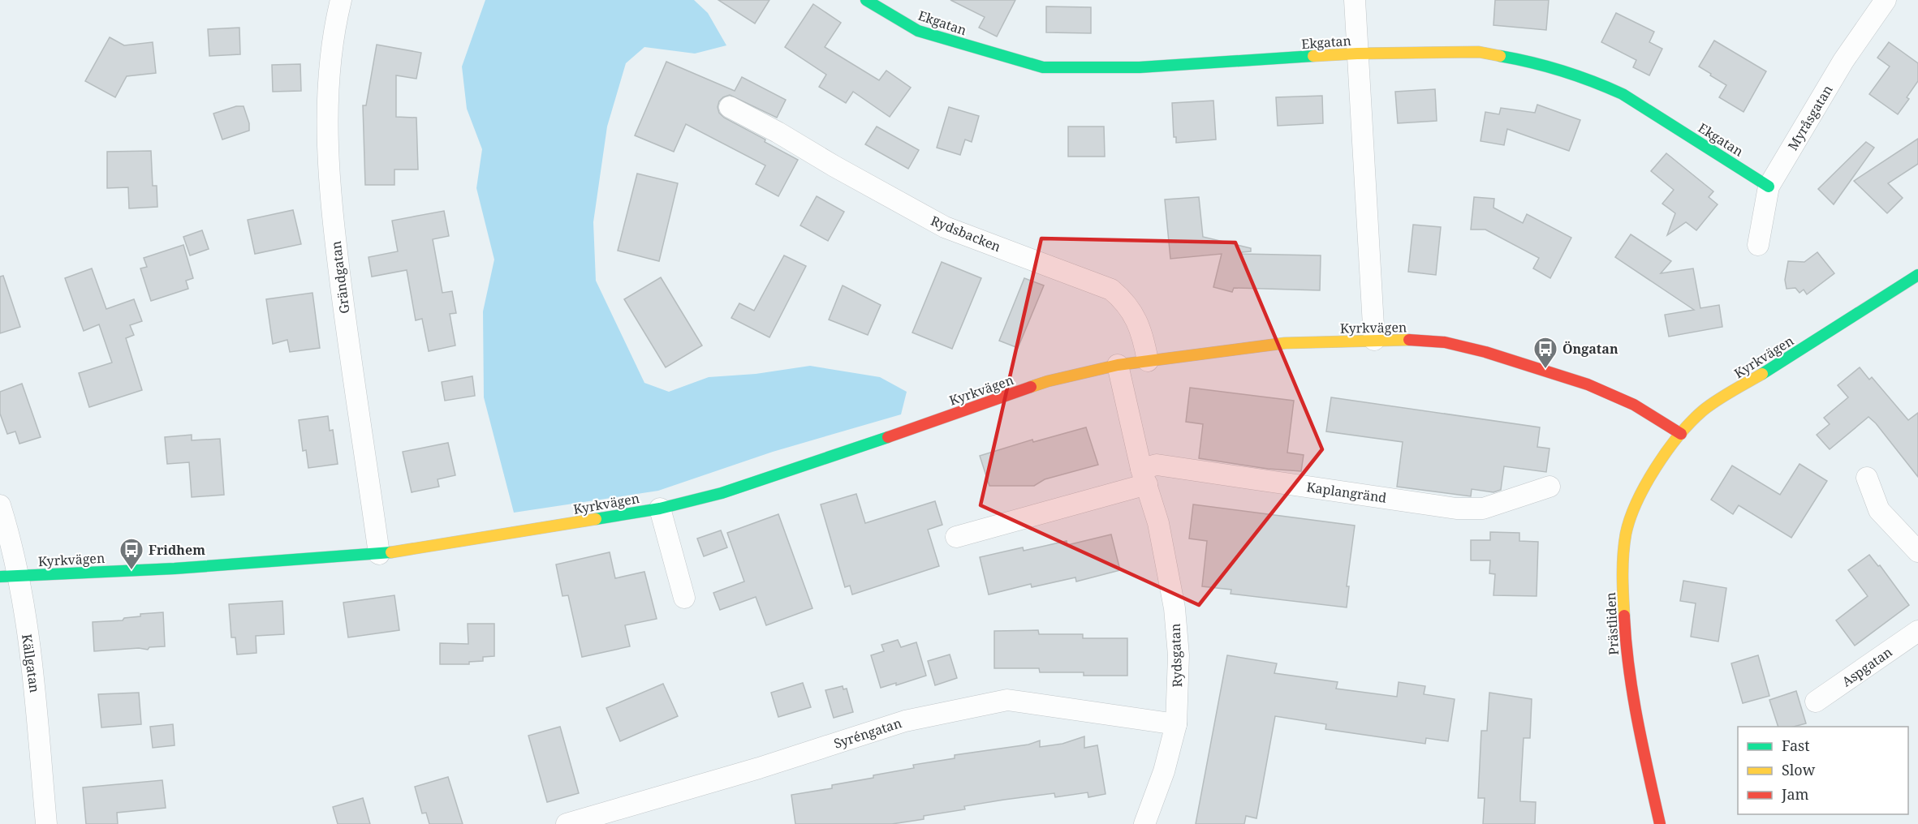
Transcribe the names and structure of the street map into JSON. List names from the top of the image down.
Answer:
{
  "streets": {
    "street": [
      "Ekgatan",
      "Myråsgatan",
      "Rydsbacken",
      "Grändgatan",
      "Kyrkvägen",
      "Kaplangränd",
      "Prästliden",
      "Rydsgatan",
      "Källgatan",
      "Aspgatan",
      "Syréngatan"
    ]
  },
  "crossings": [
    ["Ekgatan", "Myråsgatan"],
    ["Rydsbacken", "Kyrkvägen"],
    ["Grändgatan", "Kyrkvägen"],
    ["Kyrkvägen", "Prästliden"],
    ["Kyrkvägen", "Rydsgatan"],
    ["Kyrkvägen", "Källgatan"],
    ["Kaplangränd", "Rydsgatan"],
    ["Rydsgatan", "Syréngatan"]
  ],
  "places": {
    "bus stop": ["Öngatan", "Fridhem"]
  },
  "legend": ["Fast", "Slow", "Jam"]
}
